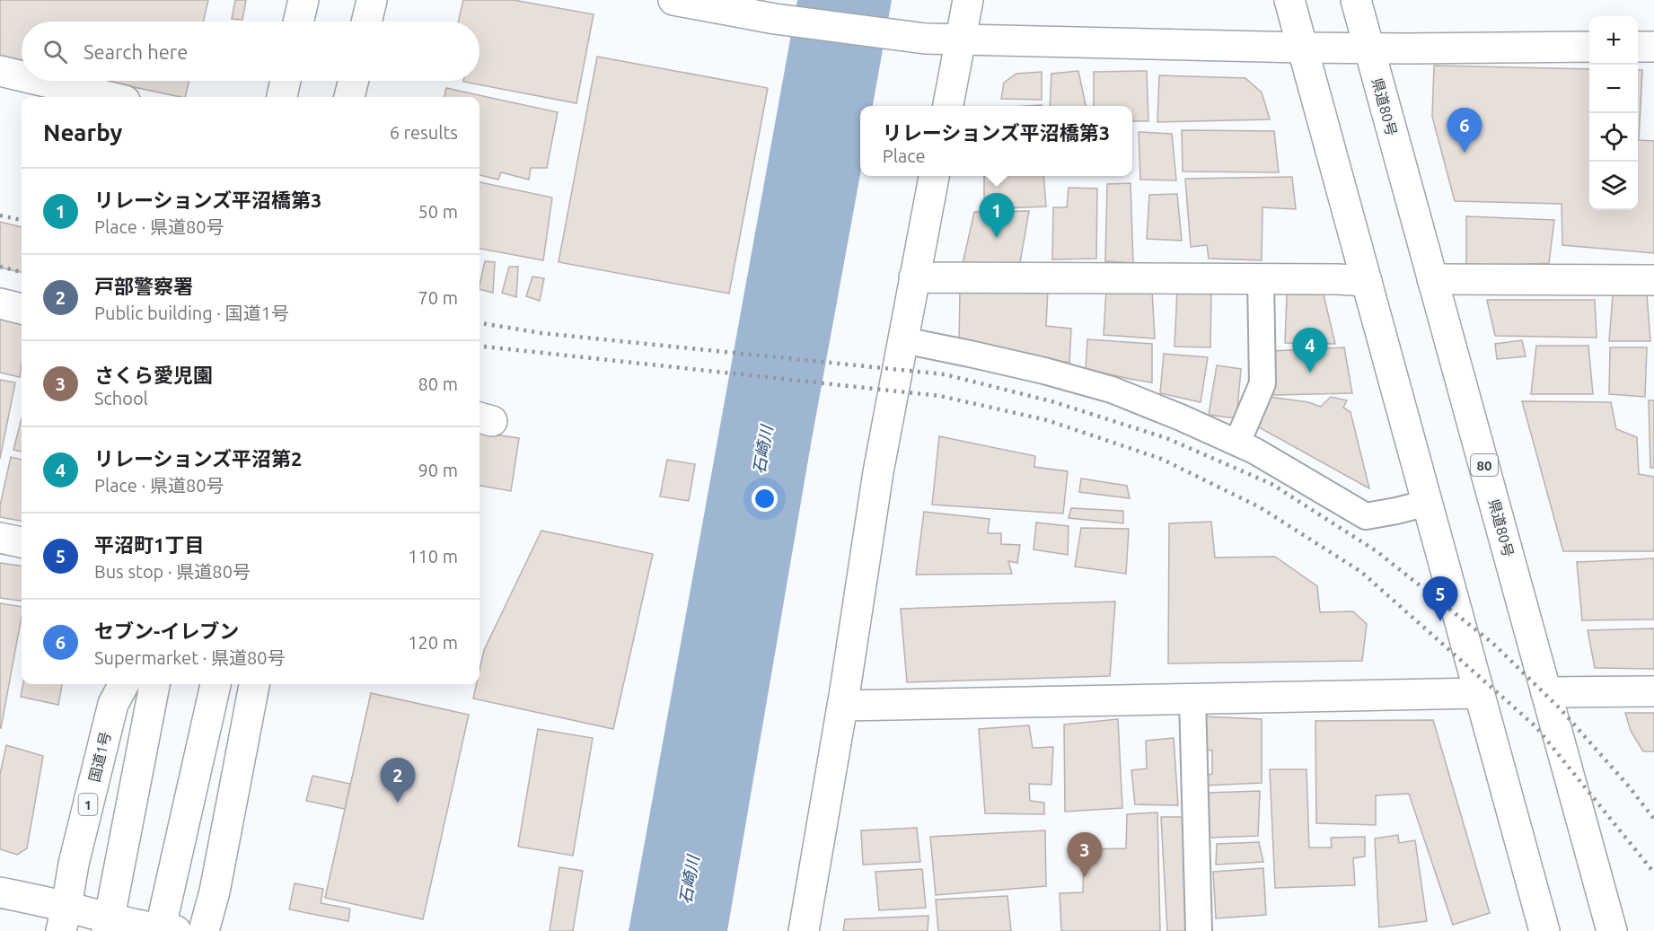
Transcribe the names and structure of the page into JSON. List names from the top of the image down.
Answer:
{
  "streets": {
    "main road": [
      "県道80号",
      "80",
      "国道1号",
      "1"
    ]
  },
  "water": ["石崎川"],
  "page": {
    "map_buttons": ["+", "−"],
    "search": "Search here",
    "heading": ["Nearby", "6 results"],
    "popup": ["リレーションズ平沼橋第3", "Place"],
    "pins": [
      "6",
      "1",
      "4",
      "5",
      "2",
      "3"
    ],
    "list": [
      {
        "mark": "1",
        "name": "リレーションズ平沼橋第3",
        "note": "Place · 県道80号",
        "value": "50 m"
      },
      {
        "mark": "2",
        "name": "戸部警察署",
        "note": "Public building · 国道1号",
        "value": "70 m"
      },
      {
        "mark": "3",
        "name": "さくら愛児園",
        "note": "School",
        "value": "80 m"
      },
      {
        "mark": "4",
        "name": "リレーションズ平沼第2",
        "note": "Place · 県道80号",
        "value": "90 m"
      },
      {
        "mark": "5",
        "name": "平沼町1丁目",
        "note": "Bus stop · 県道80号",
        "value": "110 m"
      },
      {
        "mark": "6",
        "name": "セブン-イレブン",
        "note": "Supermarket · 県道80号",
        "value": "120 m"
      }
    ]
  }
}
